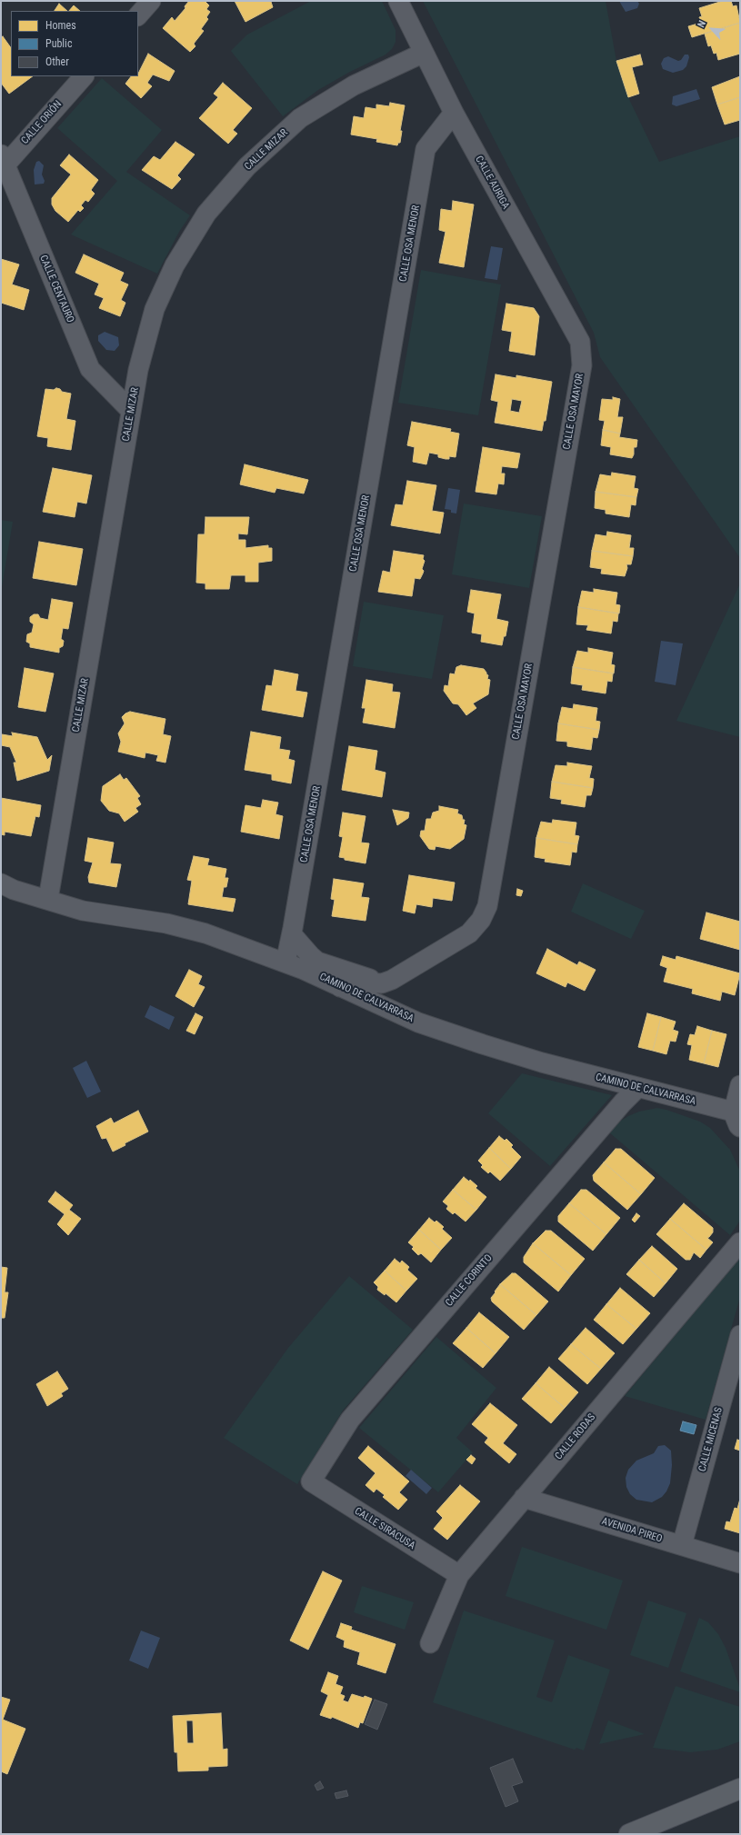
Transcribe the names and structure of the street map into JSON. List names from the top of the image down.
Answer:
{
  "streets": {
    "street": [
      "CALLE ORIÓN",
      "CALLE MIZAR",
      "CALLE AURIGA",
      "CALLE OSA MENOR",
      "CALLE CENTAURO",
      "CALLE OSA MAYOR",
      "CAMINO DE CALVARRASA",
      "CALLE CORINTO",
      "CALLE RODAS",
      "CALLE MICENAS",
      "CALLE SIRACUSA",
      "AVENIDA PIREO"
    ]
  },
  "crossings": [
    ["CALLE ORIÓN", "CALLE CENTAURO"],
    ["CALLE MIZAR", "CALLE AURIGA"],
    ["CALLE MIZAR", "CALLE CENTAURO"],
    ["CALLE MIZAR", "CAMINO DE CALVARRASA"],
    ["CALLE AURIGA", "CALLE OSA MENOR"],
    ["CALLE AURIGA", "CALLE OSA MAYOR"],
    ["CALLE OSA MENOR", "CAMINO DE CALVARRASA"],
    ["CALLE OSA MAYOR", "CAMINO DE CALVARRASA"],
    ["CAMINO DE CALVARRASA", "CALLE CORINTO"],
    ["CALLE CORINTO", "CALLE SIRACUSA"],
    ["CALLE RODAS", "CALLE SIRACUSA"],
    ["CALLE RODAS", "AVENIDA PIREO"],
    ["CALLE MICENAS", "AVENIDA PIREO"]
  ],
  "legend": ["Homes", "Public", "Other"],
  "north": "top left"
}
